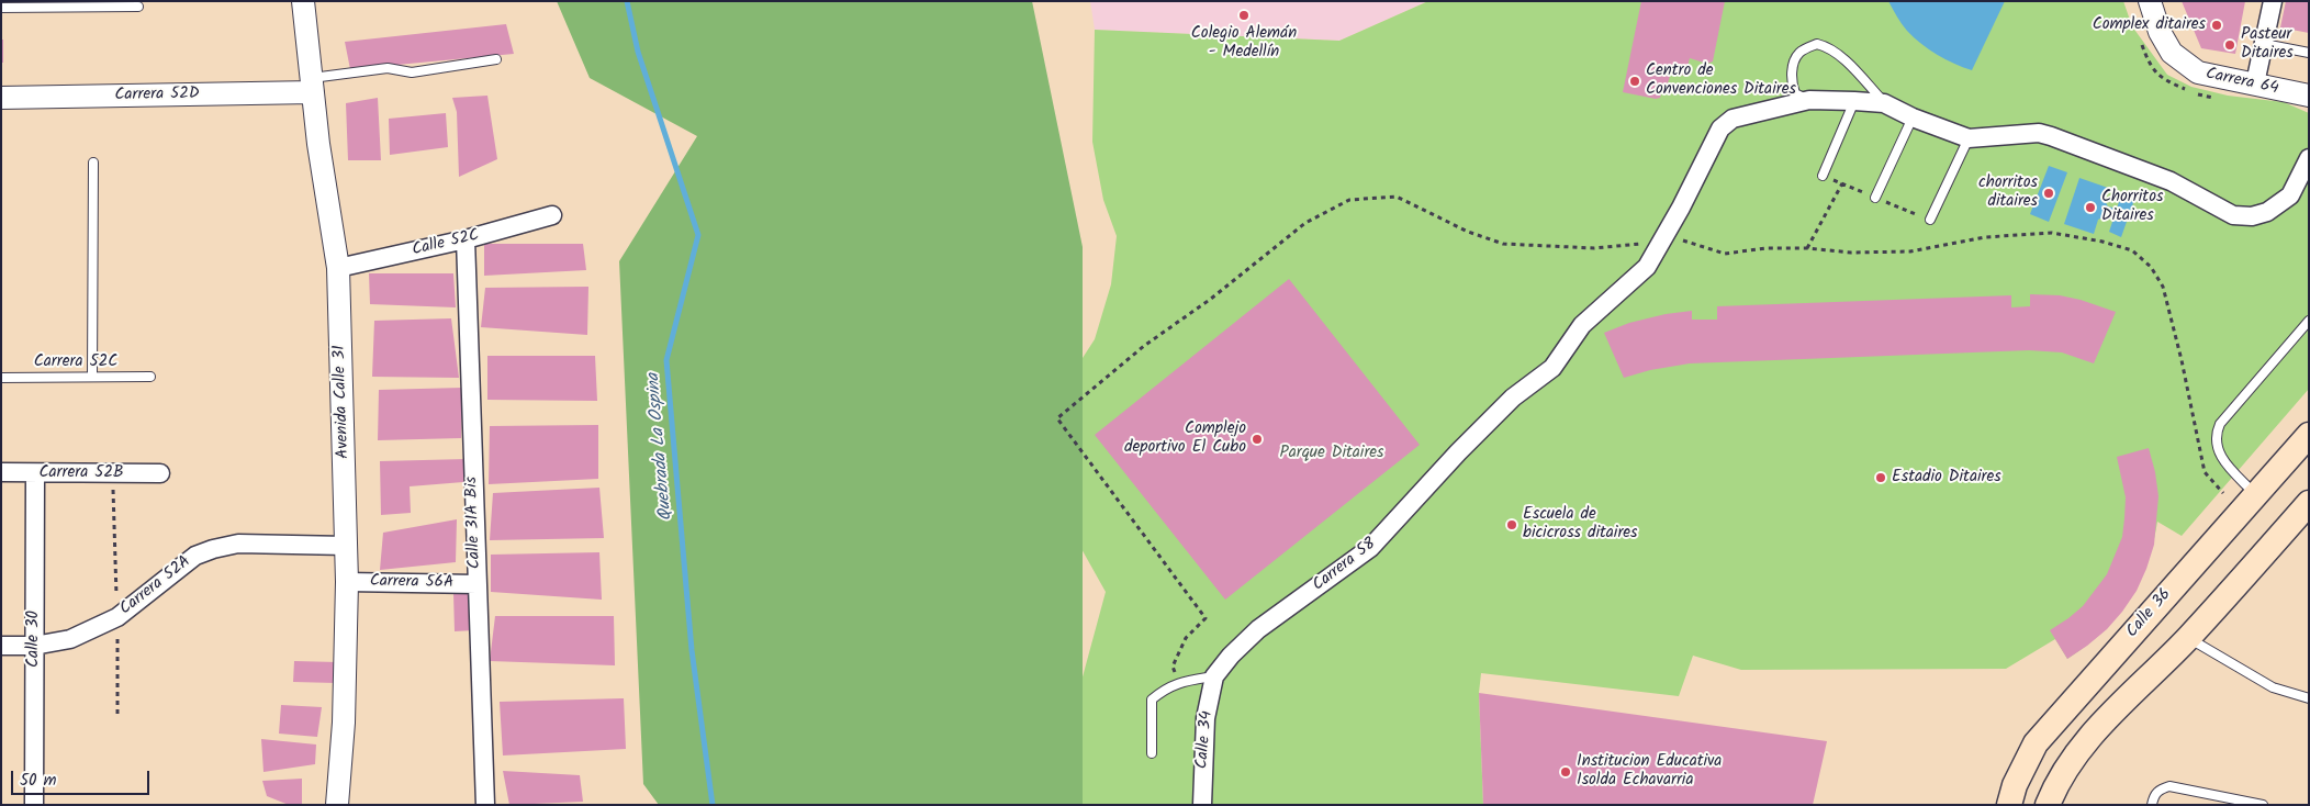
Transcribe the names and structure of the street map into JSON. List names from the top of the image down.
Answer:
{
  "streets": {
    "main road": ["Calle 36"],
    "street": [
      "Carrera 64",
      "Carrera 52D",
      "Calle 52C",
      "Avenida Calle 31",
      "Carrera 52B",
      "Calle 31A Bis",
      "Carrera 58",
      "Carrera 56A",
      "Carrera 52A",
      "Calle 30",
      "Calle 34"
    ],
    "lane": ["Carrera 52C"]
  },
  "crossings": [
    ["Carrera 52D", "Avenida Calle 31"],
    ["Calle 52C", "Avenida Calle 31"],
    ["Calle 52C", "Calle 31A Bis"],
    ["Avenida Calle 31", "Carrera 56A"],
    ["Avenida Calle 31", "Carrera 52A"],
    ["Carrera 52B", "Calle 30"],
    ["Calle 31A Bis", "Carrera 56A"],
    ["Carrera 58", "Calle 34"],
    ["Carrera 52A", "Calle 30"]
  ],
  "water": ["Quebrada La Ospina"],
  "parks": ["Parque Ditaires"],
  "places": [
    "Colegio Alemán - Medellín",
    "Complex ditaires",
    "Pasteur Ditaires",
    "Centro de Convenciones Ditaires",
    "chorritos ditaires",
    "Chorritos Ditaires",
    "Complejo deportivo El Cubo",
    "Estadio Ditaires",
    "Escuela de bicicross ditaires",
    "Institucion Educativa Isolda Echavarria"
  ],
  "scale_bar": "50 m"
}
